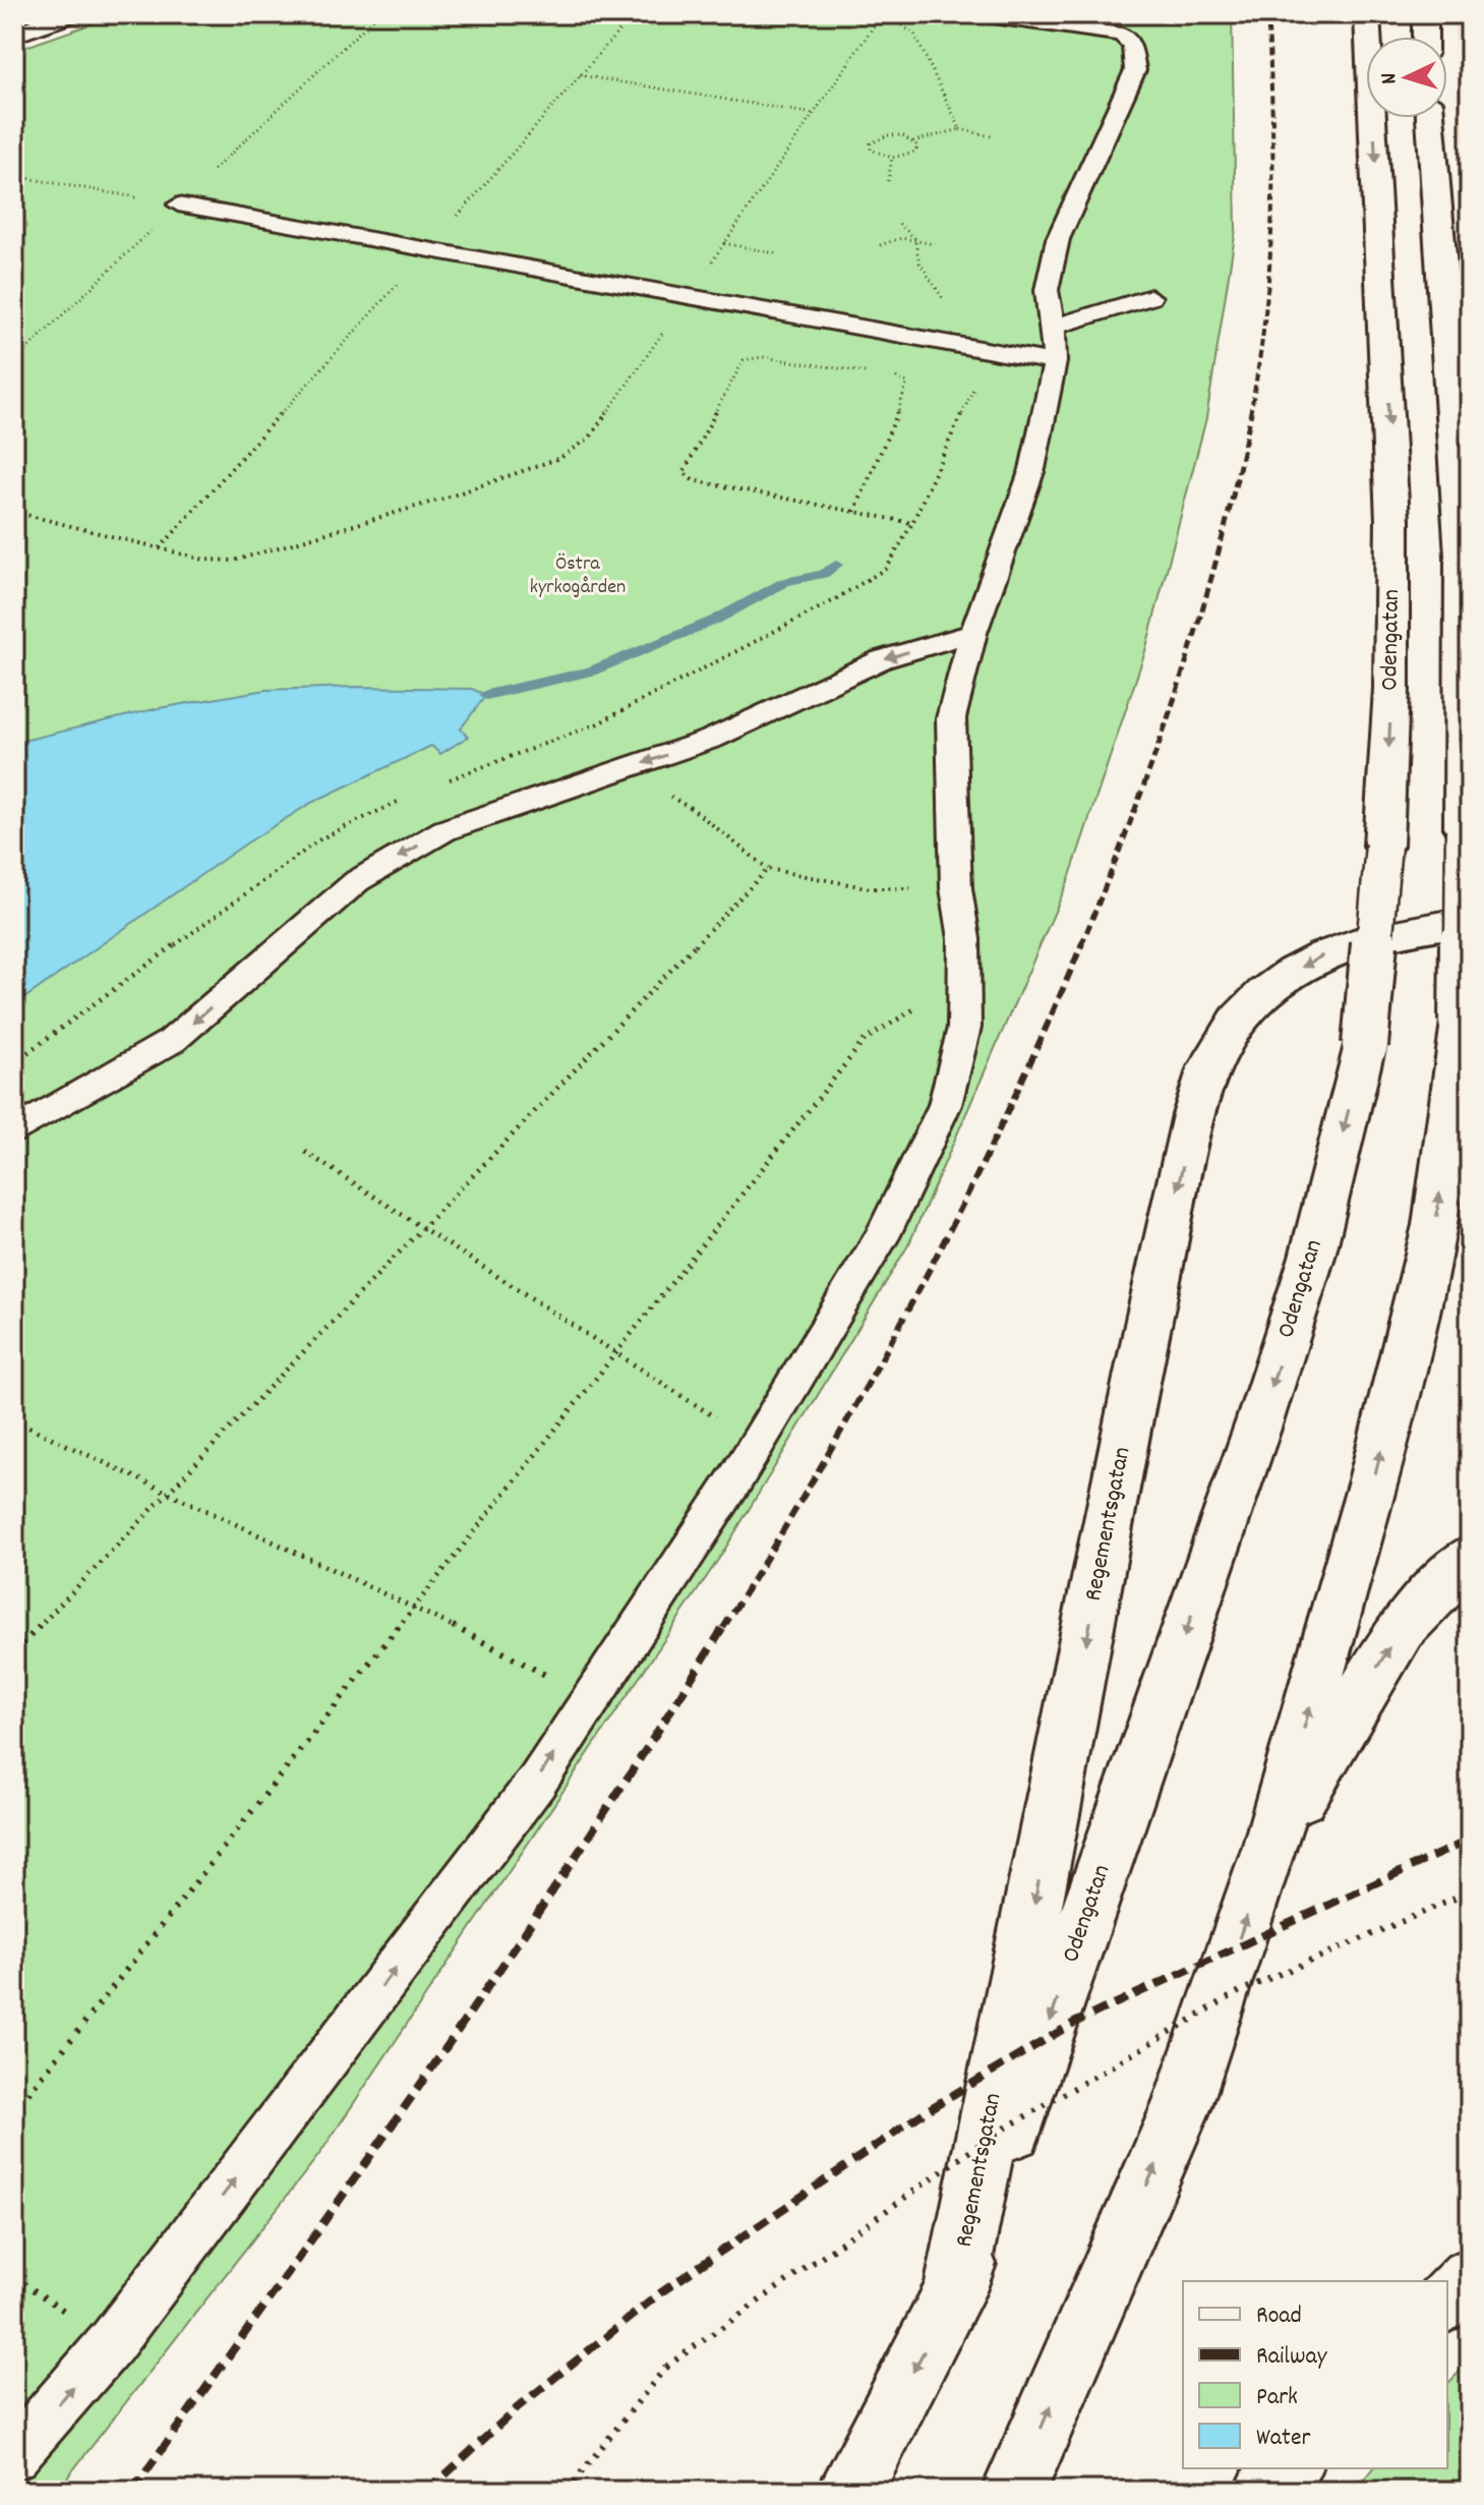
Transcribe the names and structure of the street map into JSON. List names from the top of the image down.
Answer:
{
  "streets": {
    "main road": ["Odengatan", "Regementsgatan"]
  },
  "crossings": [
    ["Odengatan", "Regementsgatan"]
  ],
  "parks": ["Östra kyrkogården"],
  "legend": [
    "Road",
    "Railway",
    "Park",
    "Water"
  ],
  "north": "left"
}
